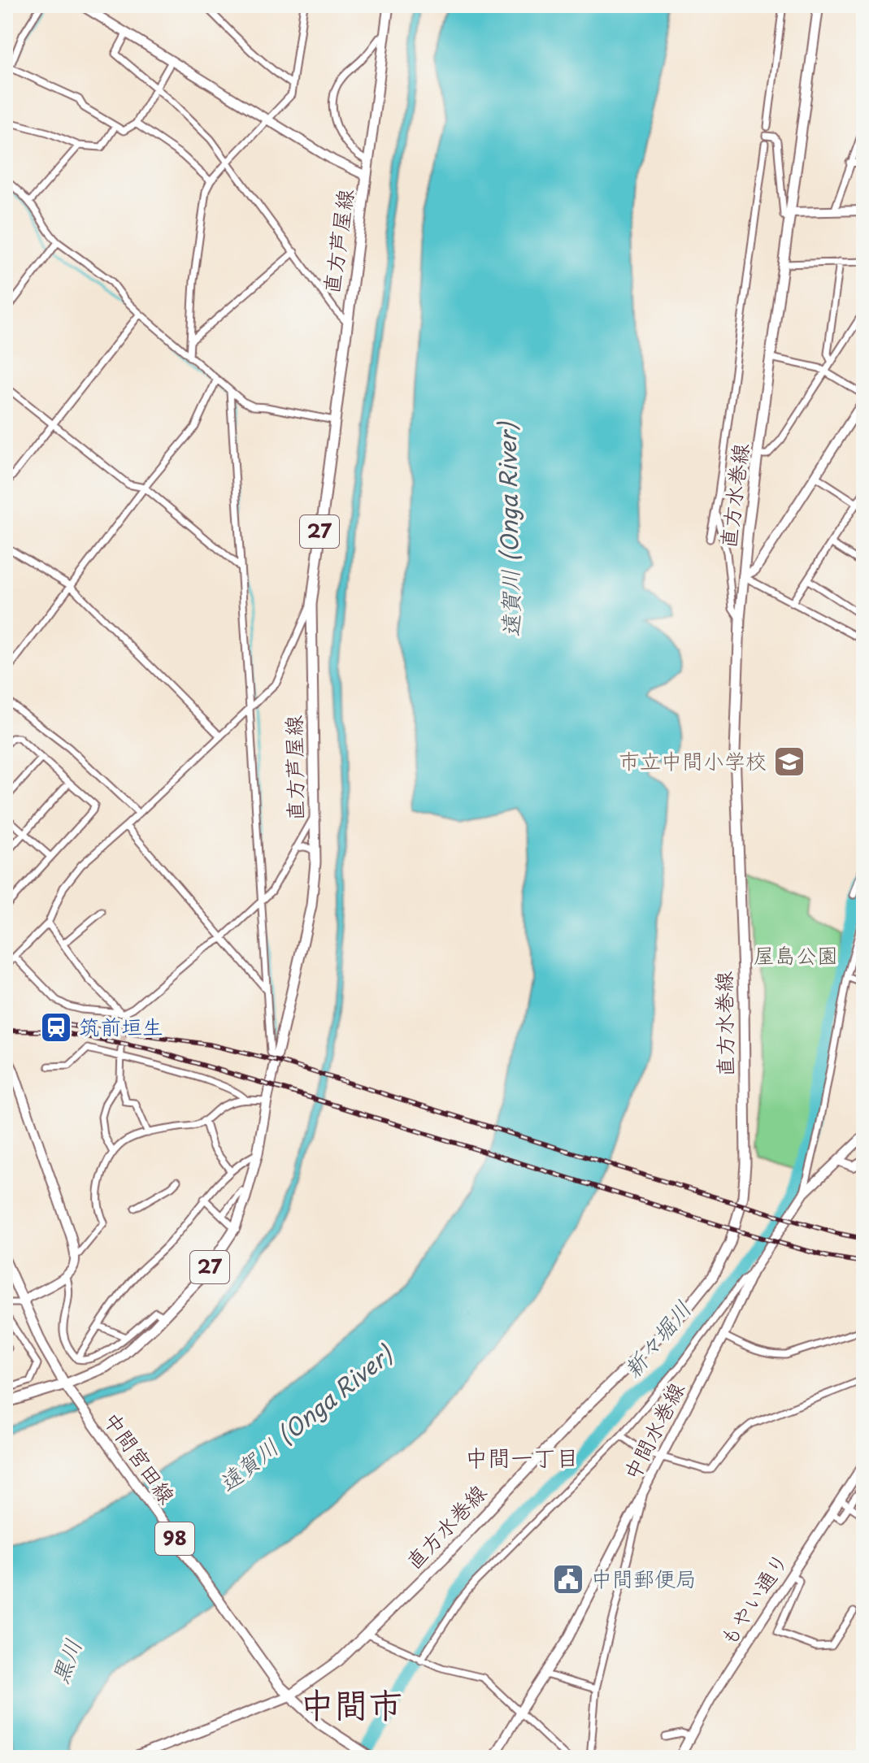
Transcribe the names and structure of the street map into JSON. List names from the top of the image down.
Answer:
{
  "streets": {
    "main road": [
      "直方芦屋線",
      "直方水巻線",
      "27",
      "中間宮田線",
      "98"
    ],
    "street": ["中間水巻線", "もやい通り"]
  },
  "crossings": [
    ["直方芦屋線", "中間宮田線"],
    ["直方水巻線", "中間宮田線"]
  ],
  "districts": ["中間一丁目", "中間市"],
  "water": ["遠賀川 (Onga River)", "新々堀川", "黒川"],
  "parks": ["屋島公園"],
  "places": {
    "school or university": ["市立中間小学校"],
    "station": ["筑前垣生"],
    "public building": ["中間郵便局"]
  }
}
